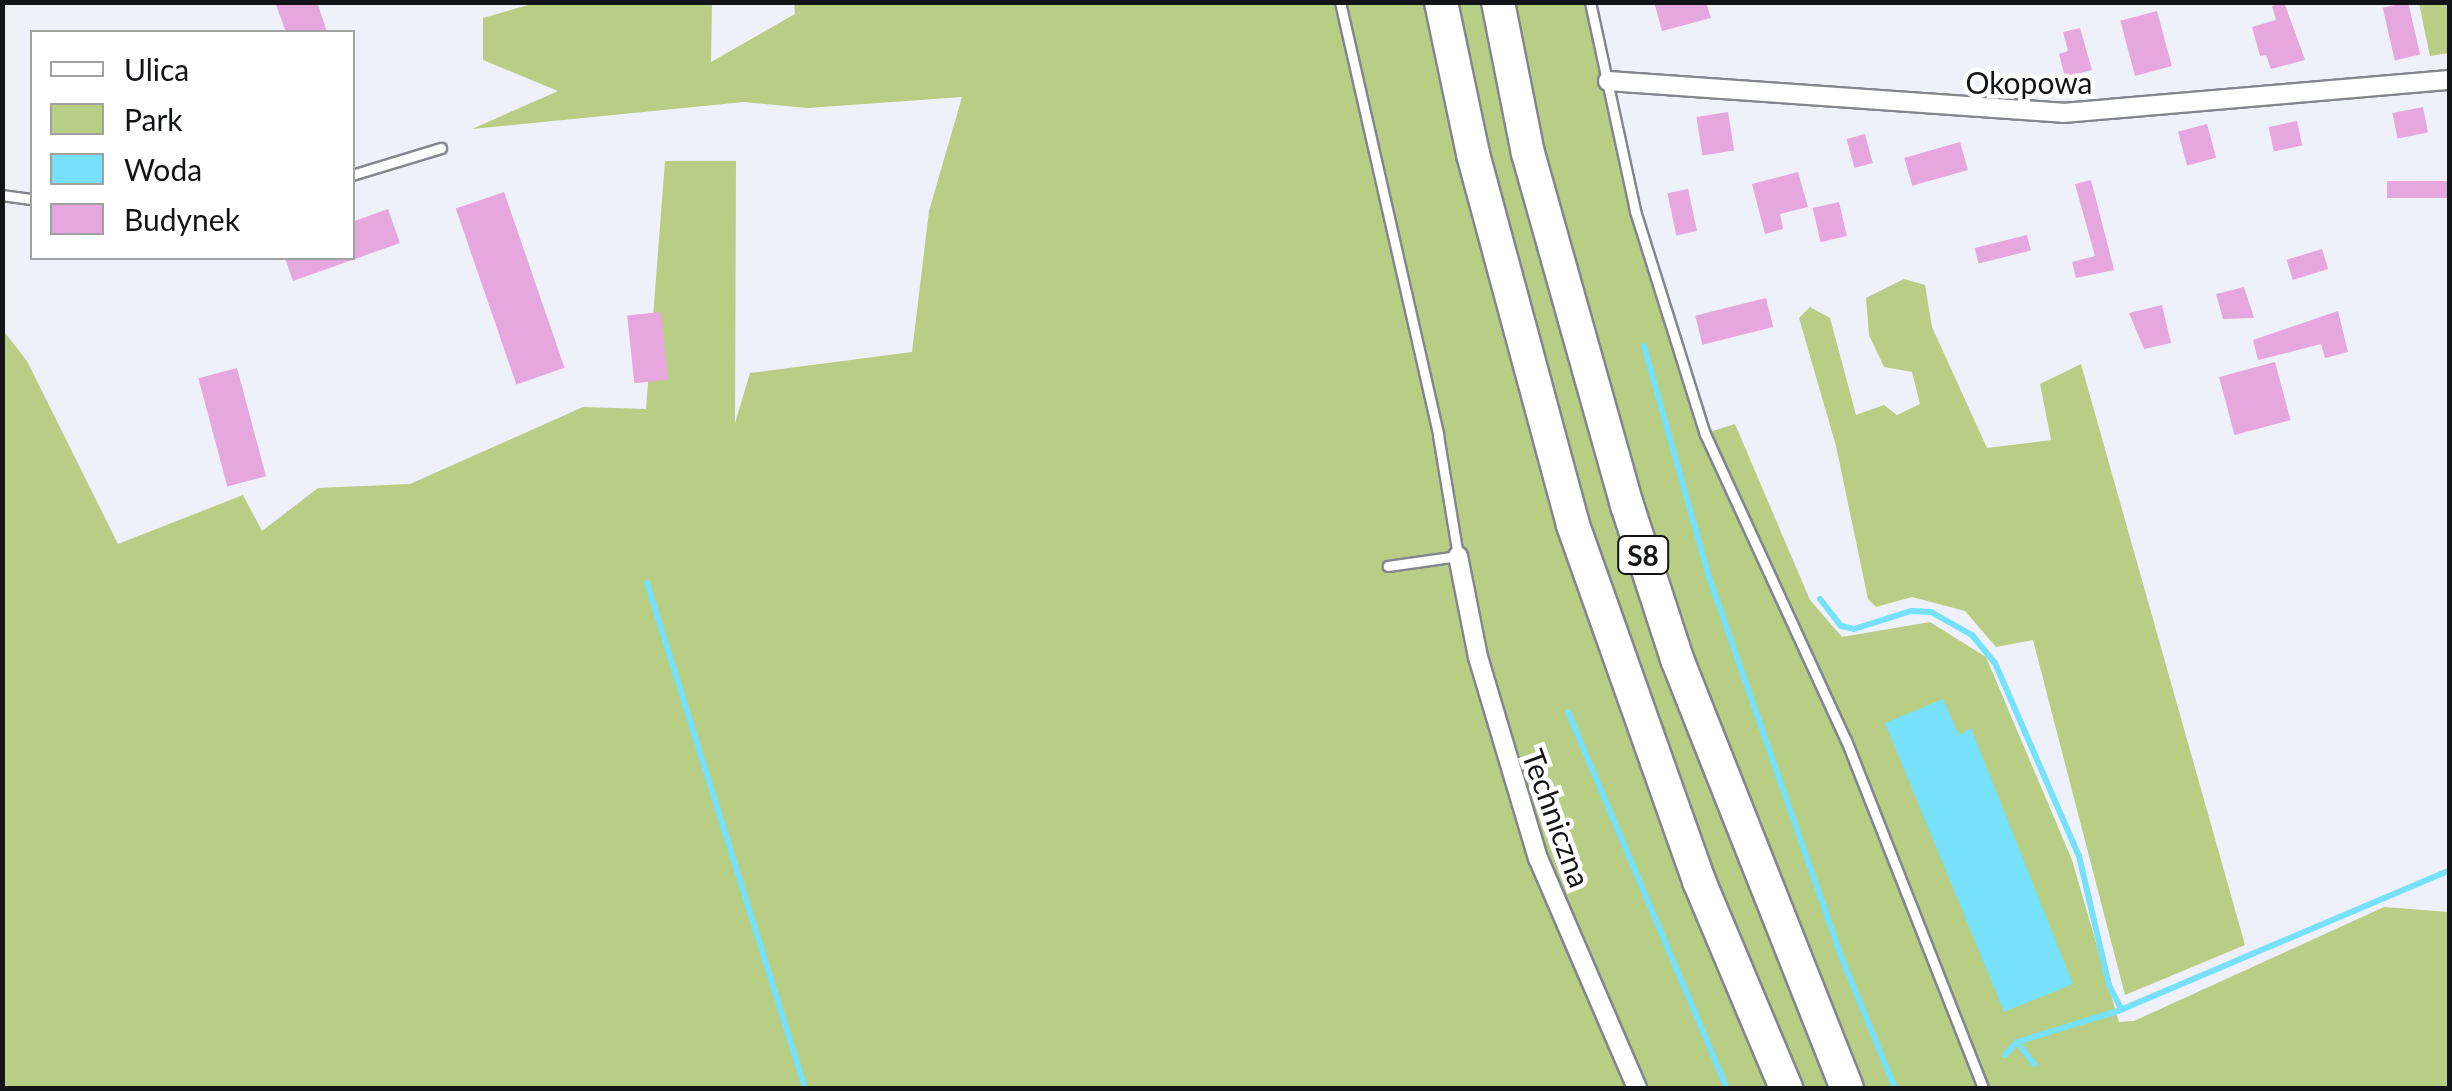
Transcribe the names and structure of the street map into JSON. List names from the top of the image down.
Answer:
{
  "streets": {
    "highway": ["S8"],
    "street": ["Okopowa", "Techniczna"]
  },
  "legend": [
    "Ulica",
    "Park",
    "Woda",
    "Budynek"
  ]
}
